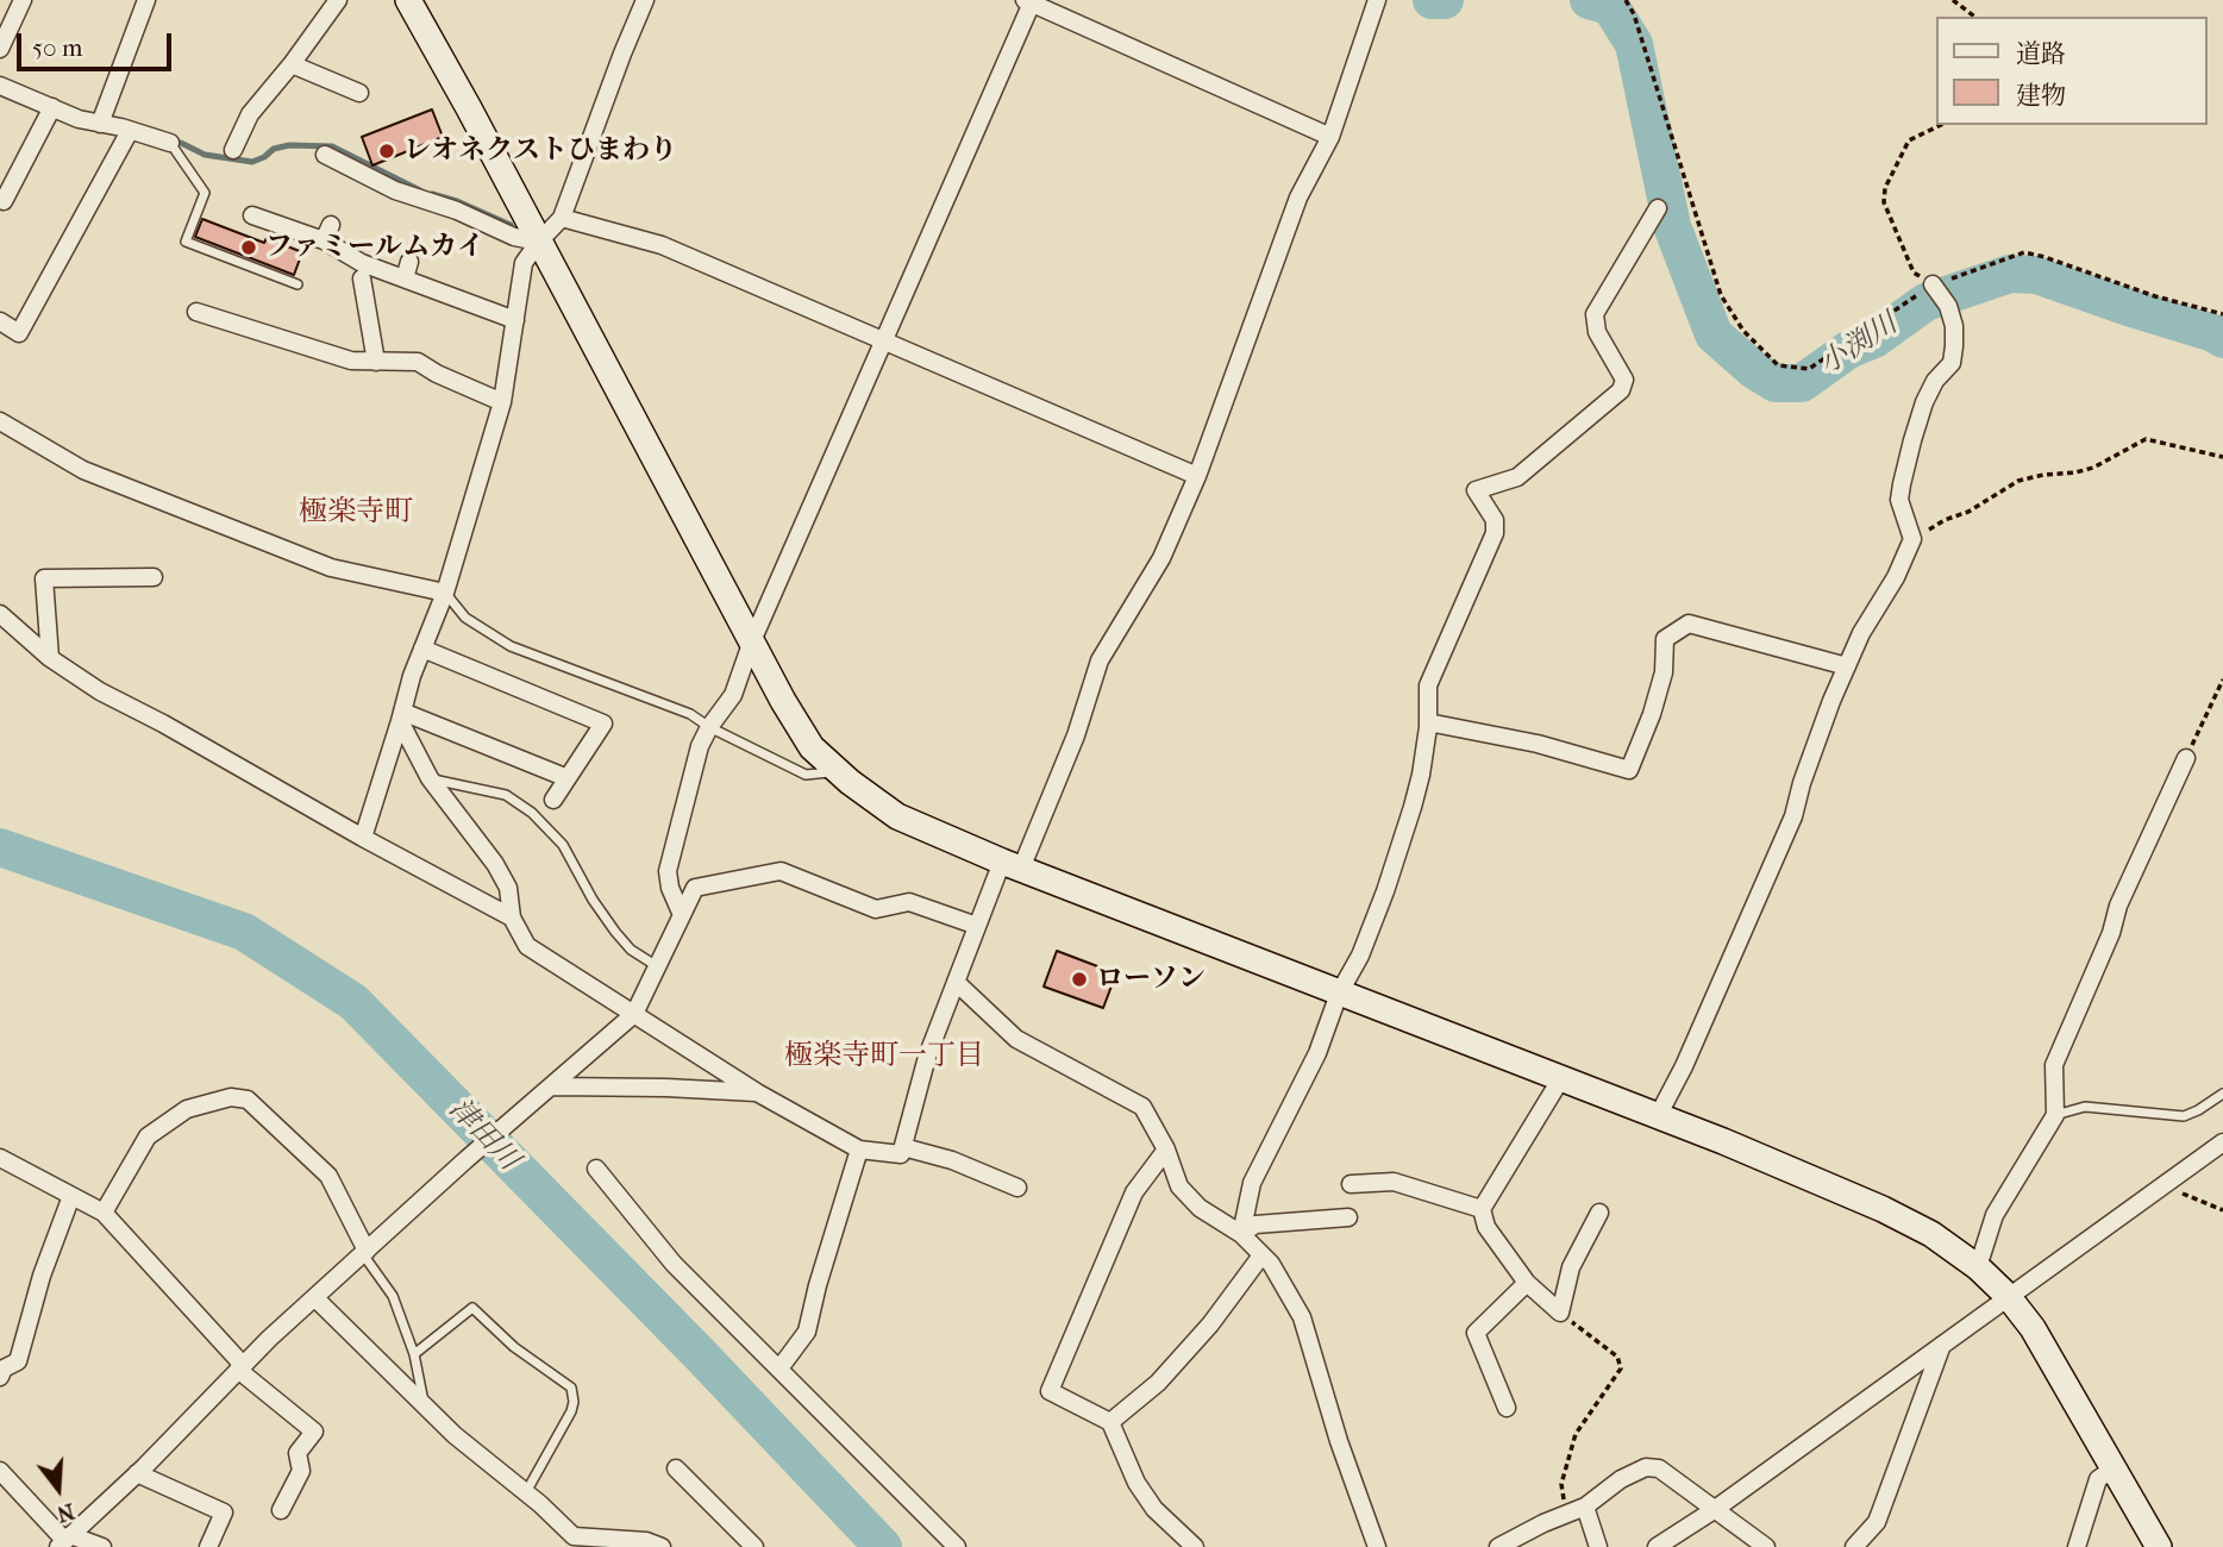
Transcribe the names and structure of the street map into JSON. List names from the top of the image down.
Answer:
{
  "districts": ["極楽寺町", "極楽寺町一丁目"],
  "water": ["小渕川", "津田川"],
  "places": ["レオネクストひまわり", "ファミールムカイ", "ローソン"],
  "legend": ["道路", "建物"],
  "scale_bar": "50 m",
  "north": "bottom"
}
